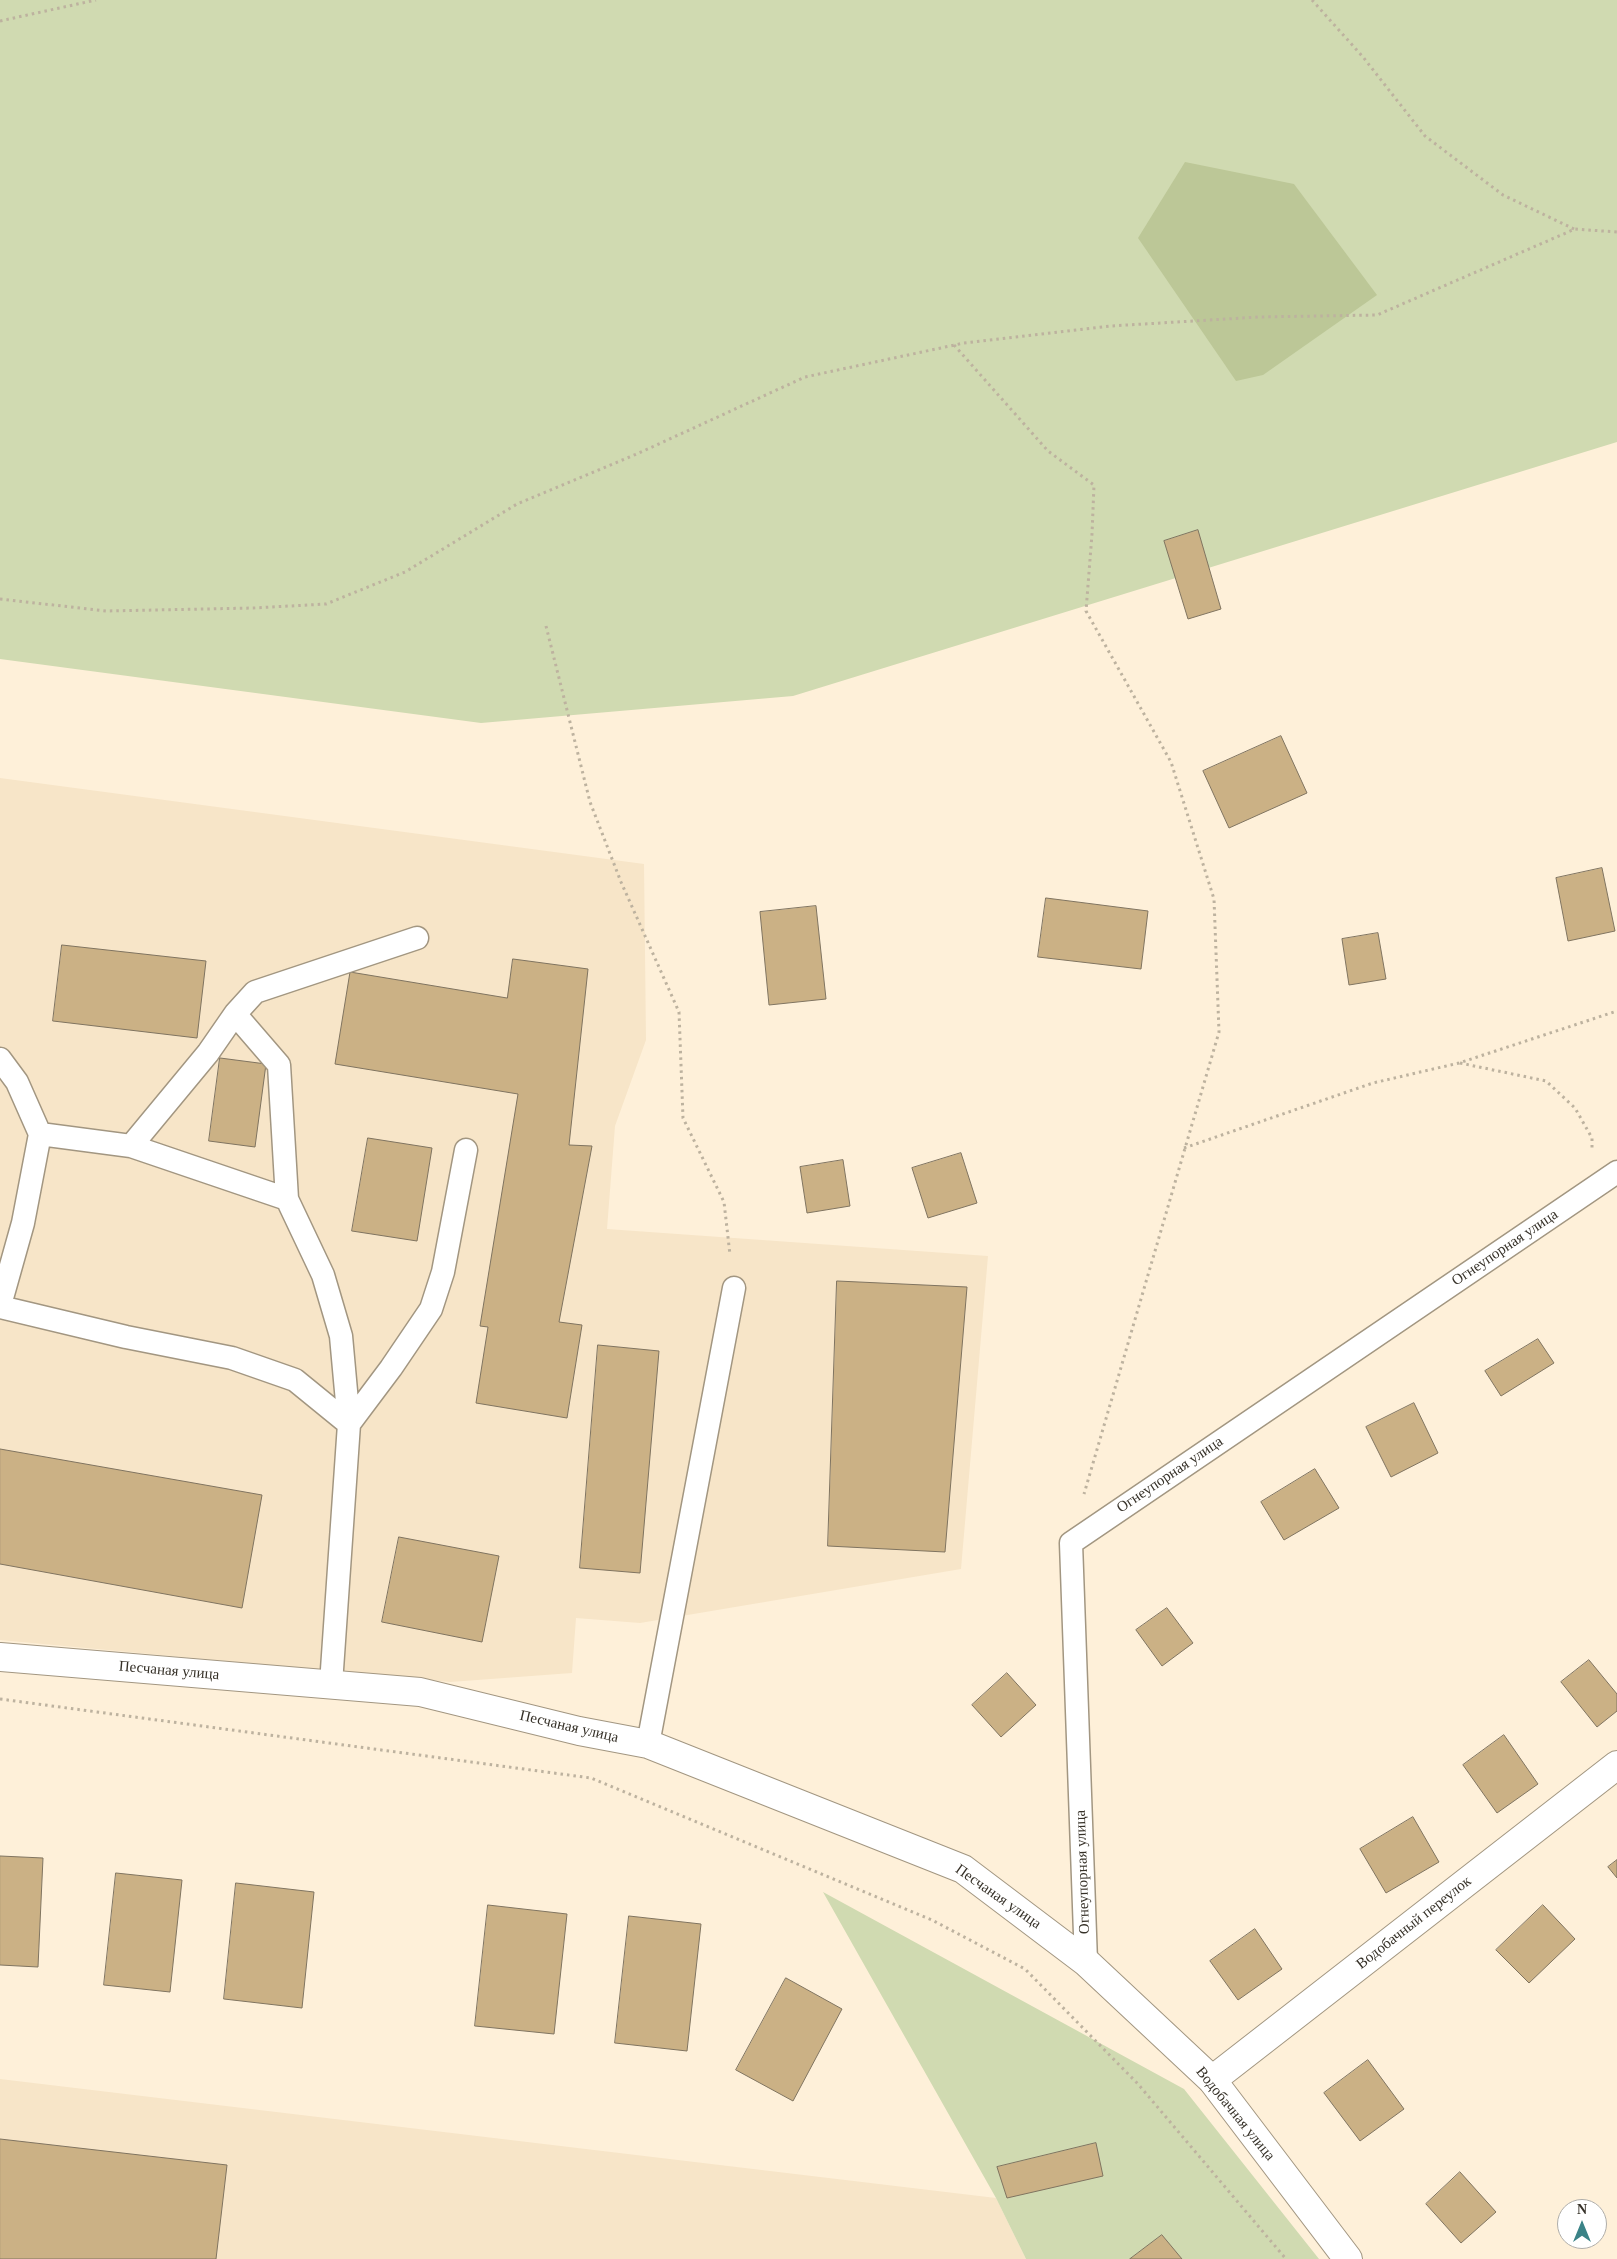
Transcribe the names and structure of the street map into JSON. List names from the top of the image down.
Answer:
{
  "streets": {
    "street": ["Песчаная улица", "Водобачный переулок", "Водобачная улица"],
    "lane": ["Огнеупорная улица"]
  },
  "crossings": [
    ["Огнеупорная улица", "Песчаная улица"],
    ["Огнеупорная улица", "Водобачная улица"],
    ["Песчаная улица", "Водобачная улица"],
    ["Водобачный переулок", "Водобачная улица"]
  ],
  "north": "top"
}
